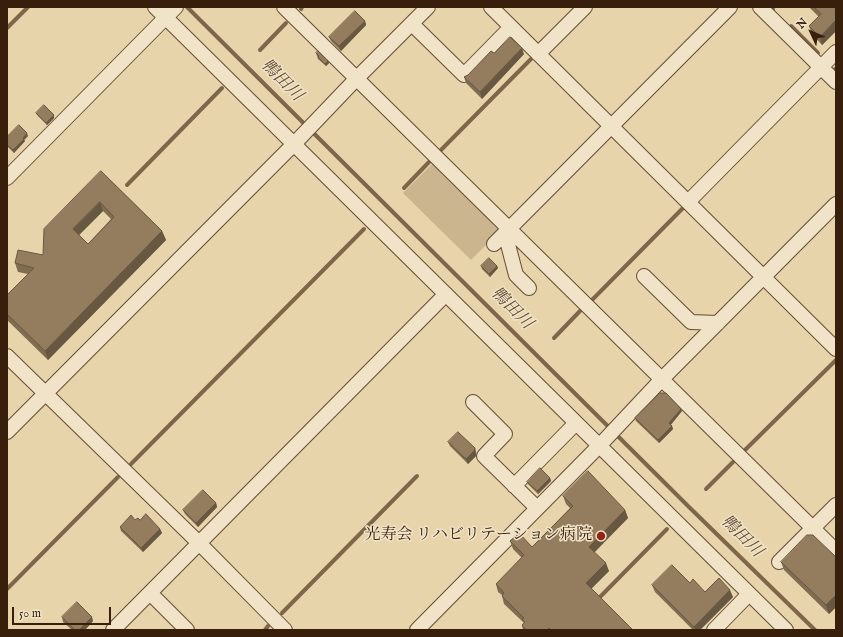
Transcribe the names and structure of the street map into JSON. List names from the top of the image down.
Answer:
{
  "water": ["鴨田川"],
  "places": ["光寿会 リハビリテーション病院"],
  "scale_bar": "50 m",
  "north": "top left"
}
